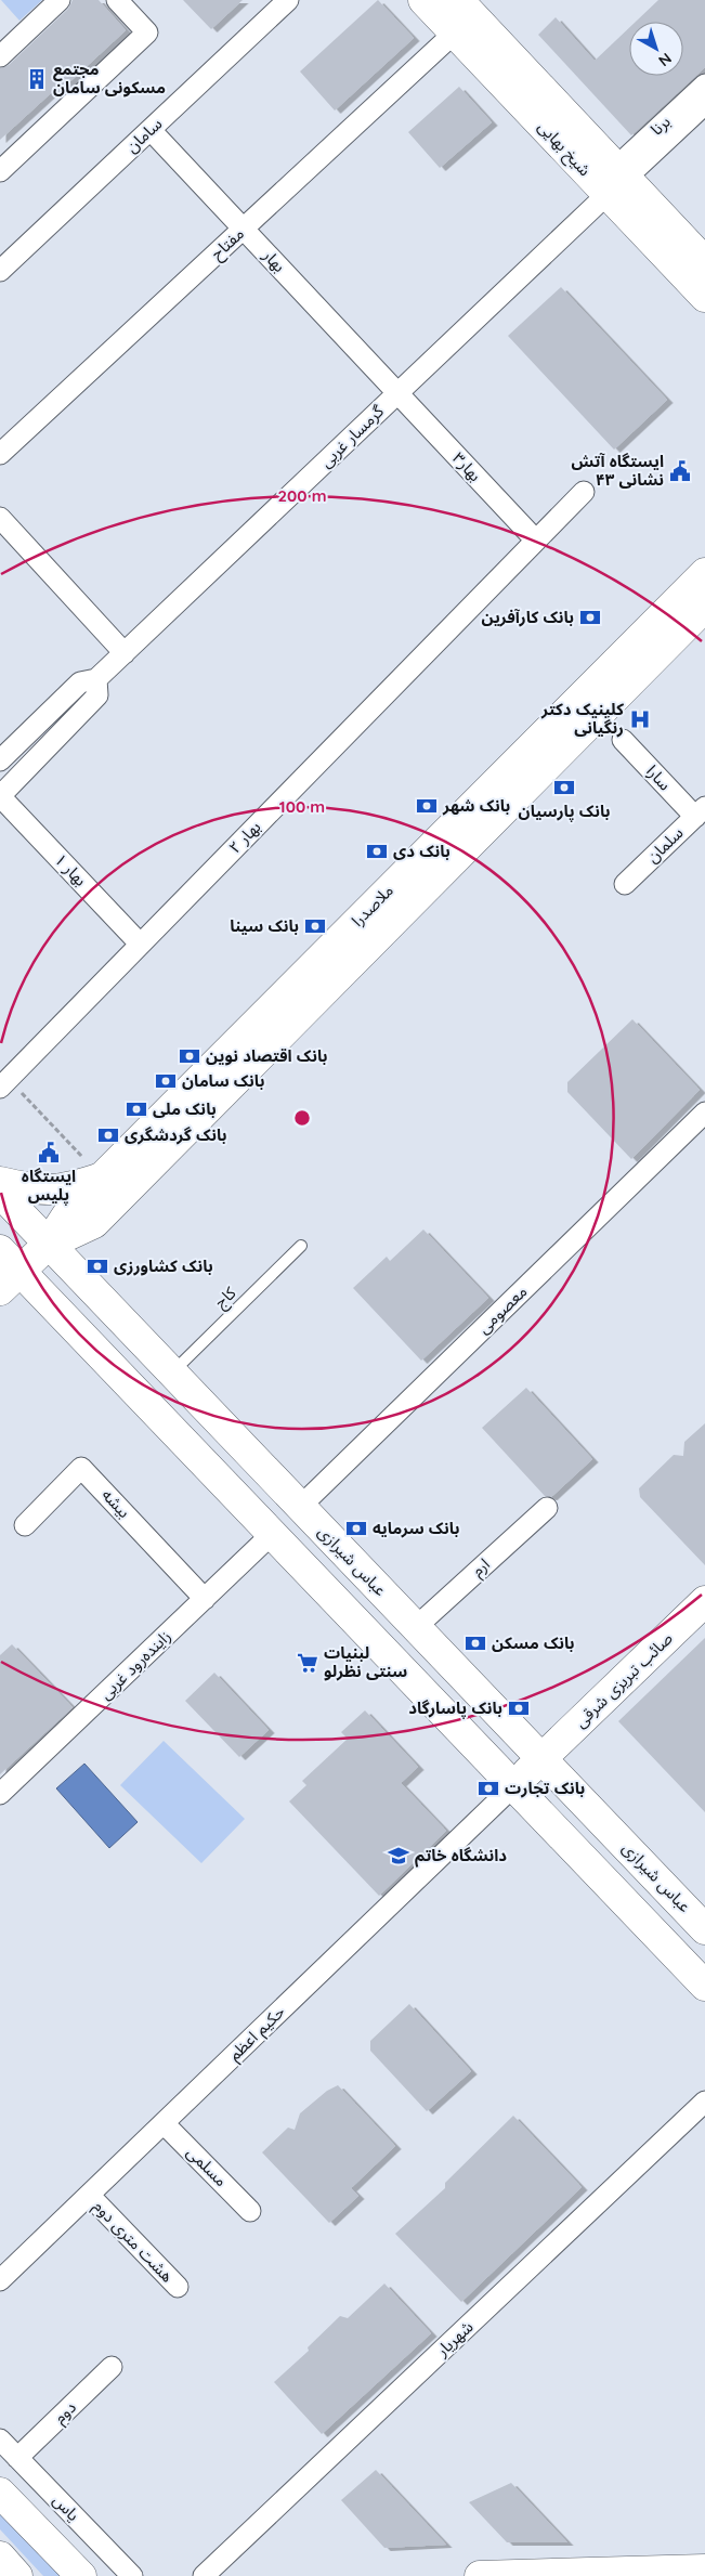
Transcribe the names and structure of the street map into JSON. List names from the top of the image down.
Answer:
{
  "streets": {
    "main road": [
      "شیخ بهایی",
      "ملاصدرا",
      "عباس شیرازی",
      "صائب تبریزی شرقی"
    ],
    "street": [
      "برنا",
      "سامان",
      "مفتاح",
      "بهار",
      "گرمسار غربی",
      "بهار۳",
      "سارا",
      "بهار ۲",
      "سلمان",
      "بهار ۱",
      "معصومی",
      "بیشه",
      "ارم",
      "زاینده‌رود غربی",
      "حکیم اعظم",
      "مسلمی",
      "هشت متری دوم",
      "شهریار",
      "دوم",
      "یاس"
    ],
    "lane": ["کاج"]
  },
  "crossings": [
    ["برنا", "شیخ بهایی"],
    ["برنا", "گرمسار غربی"],
    ["سامان", "بهار"],
    ["شیخ بهایی", "مفتاح"],
    ["شیخ بهایی", "گرمسار غربی"],
    ["مفتاح", "بهار"],
    ["بهار", "گرمسار غربی"],
    ["بهار", "بهار۳"],
    ["گرمسار غربی", "بهار۳"],
    ["بهار۳", "بهار ۲"],
    ["سارا", "سلمان"],
    ["بهار ۲", "بهار ۱"],
    ["ملاصدرا", "عباس شیرازی"],
    ["کاج", "عباس شیرازی"],
    ["معصومی", "عباس شیرازی"],
    ["بیشه", "زاینده‌رود غربی"],
    ["عباس شیرازی", "ارم"],
    ["عباس شیرازی", "صائب تبریزی شرقی"],
    ["صائب تبریزی شرقی", "حکیم اعظم"],
    ["حکیم اعظم", "مسلمی"],
    ["حکیم اعظم", "هشت متری دوم"],
    ["دوم", "یاس"]
  ],
  "places": {
    "building": ["مجتمع مسکونی سامان"],
    "public building": ["ایستگاه آتش نشانی ۴۳", "ایستگاه پلیس"],
    "bank": [
      "بانک کارآفرین",
      "بانک پارسیان",
      "بانک شهر",
      "بانک دی",
      "بانک سینا",
      "بانک اقتصاد نوین",
      "بانک سامان",
      "بانک ملی",
      "بانک گردشگری",
      "بانک کشاورزی",
      "بانک سرمایه",
      "بانک مسکن",
      "بانک پاسارگاد",
      "بانک تجارت"
    ],
    "hospital": ["کلینیک دکتر رنگیانی"],
    "supermarket": ["لبنیات سنتی نظرلو"],
    "school or university": ["دانشگاه خاتم"]
  },
  "north": "bottom right",
  "rings": ["200 m", "100 m"]
}
